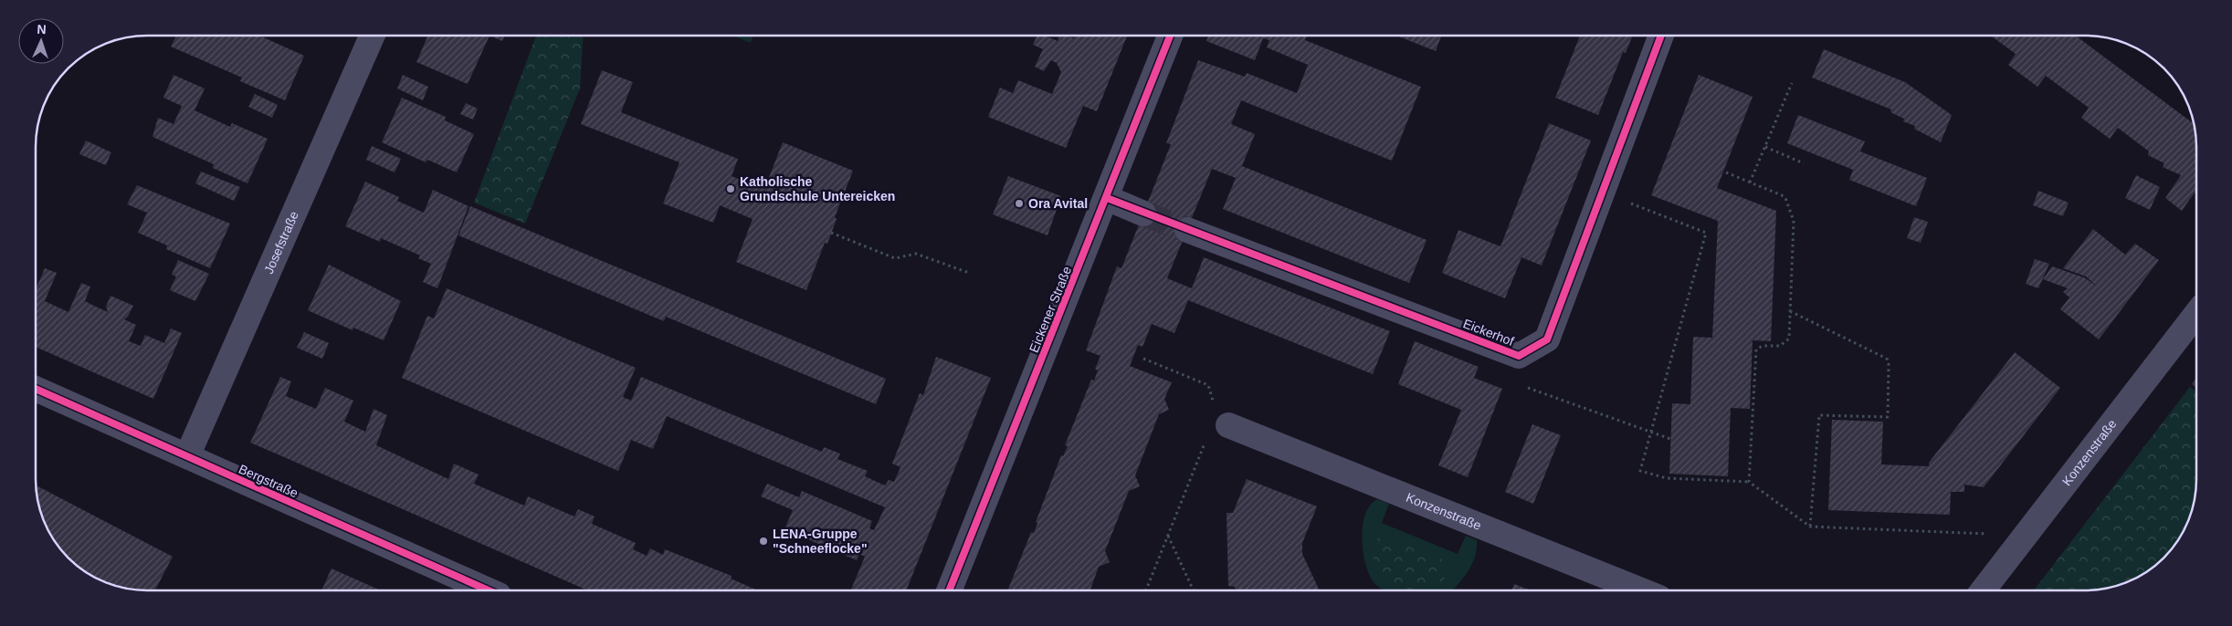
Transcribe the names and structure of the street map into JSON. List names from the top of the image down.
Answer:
{
  "streets": {
    "street": [
      "Josefstraße",
      "Eickener Straße",
      "Eickerhof",
      "Konzenstraße",
      "Bergstraße"
    ]
  },
  "crossings": [
    ["Josefstraße", "Bergstraße"]
  ],
  "places": ["Katholische Grundschule Untereicken", "Ora Avital", "LENA-Gruppe \"Schneeflocke\""],
  "north": "top"
}
